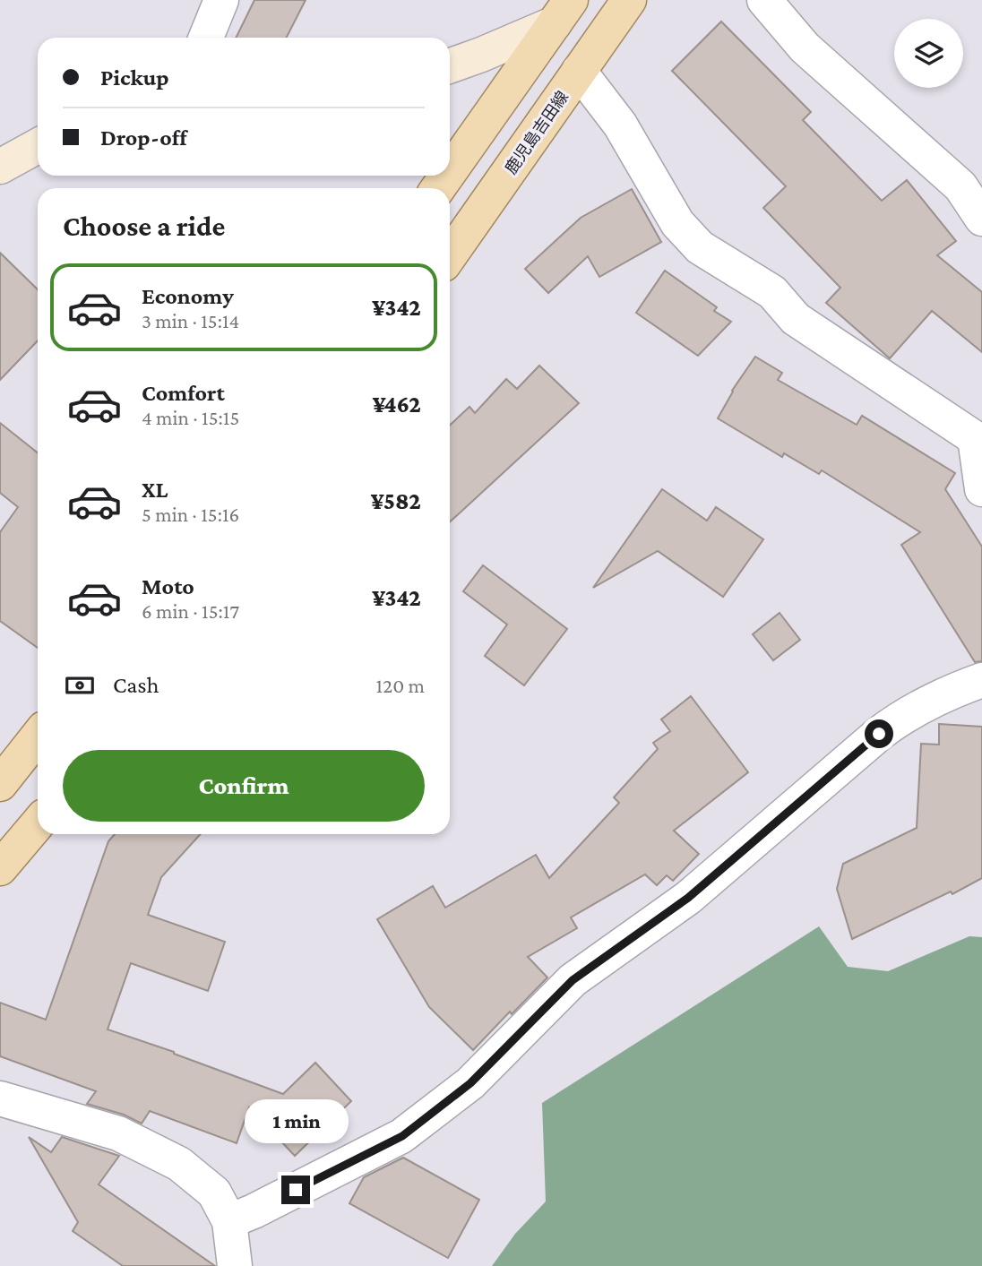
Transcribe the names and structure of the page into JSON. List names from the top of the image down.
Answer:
{
  "streets": {
    "main road": ["鹿児島吉田線"]
  },
  "page": {
    "banner": ["Pickup", "Drop-off"],
    "heading": "Choose a ride",
    "list": [
      {
        "name": "Economy",
        "note": "3 min · 15:14",
        "value": "¥342"
      },
      {
        "name": "Comfort",
        "note": "4 min · 15:15",
        "value": "¥462"
      },
      {
        "name": "XL",
        "note": "5 min · 15:16",
        "value": "¥582"
      },
      {
        "name": "Moto",
        "note": "6 min · 15:17",
        "value": "¥342"
      }
    ],
    "pay": ["Cash", "120 m"],
    "buttons": "Confirm",
    "bubble": "1 min"
  }
}
